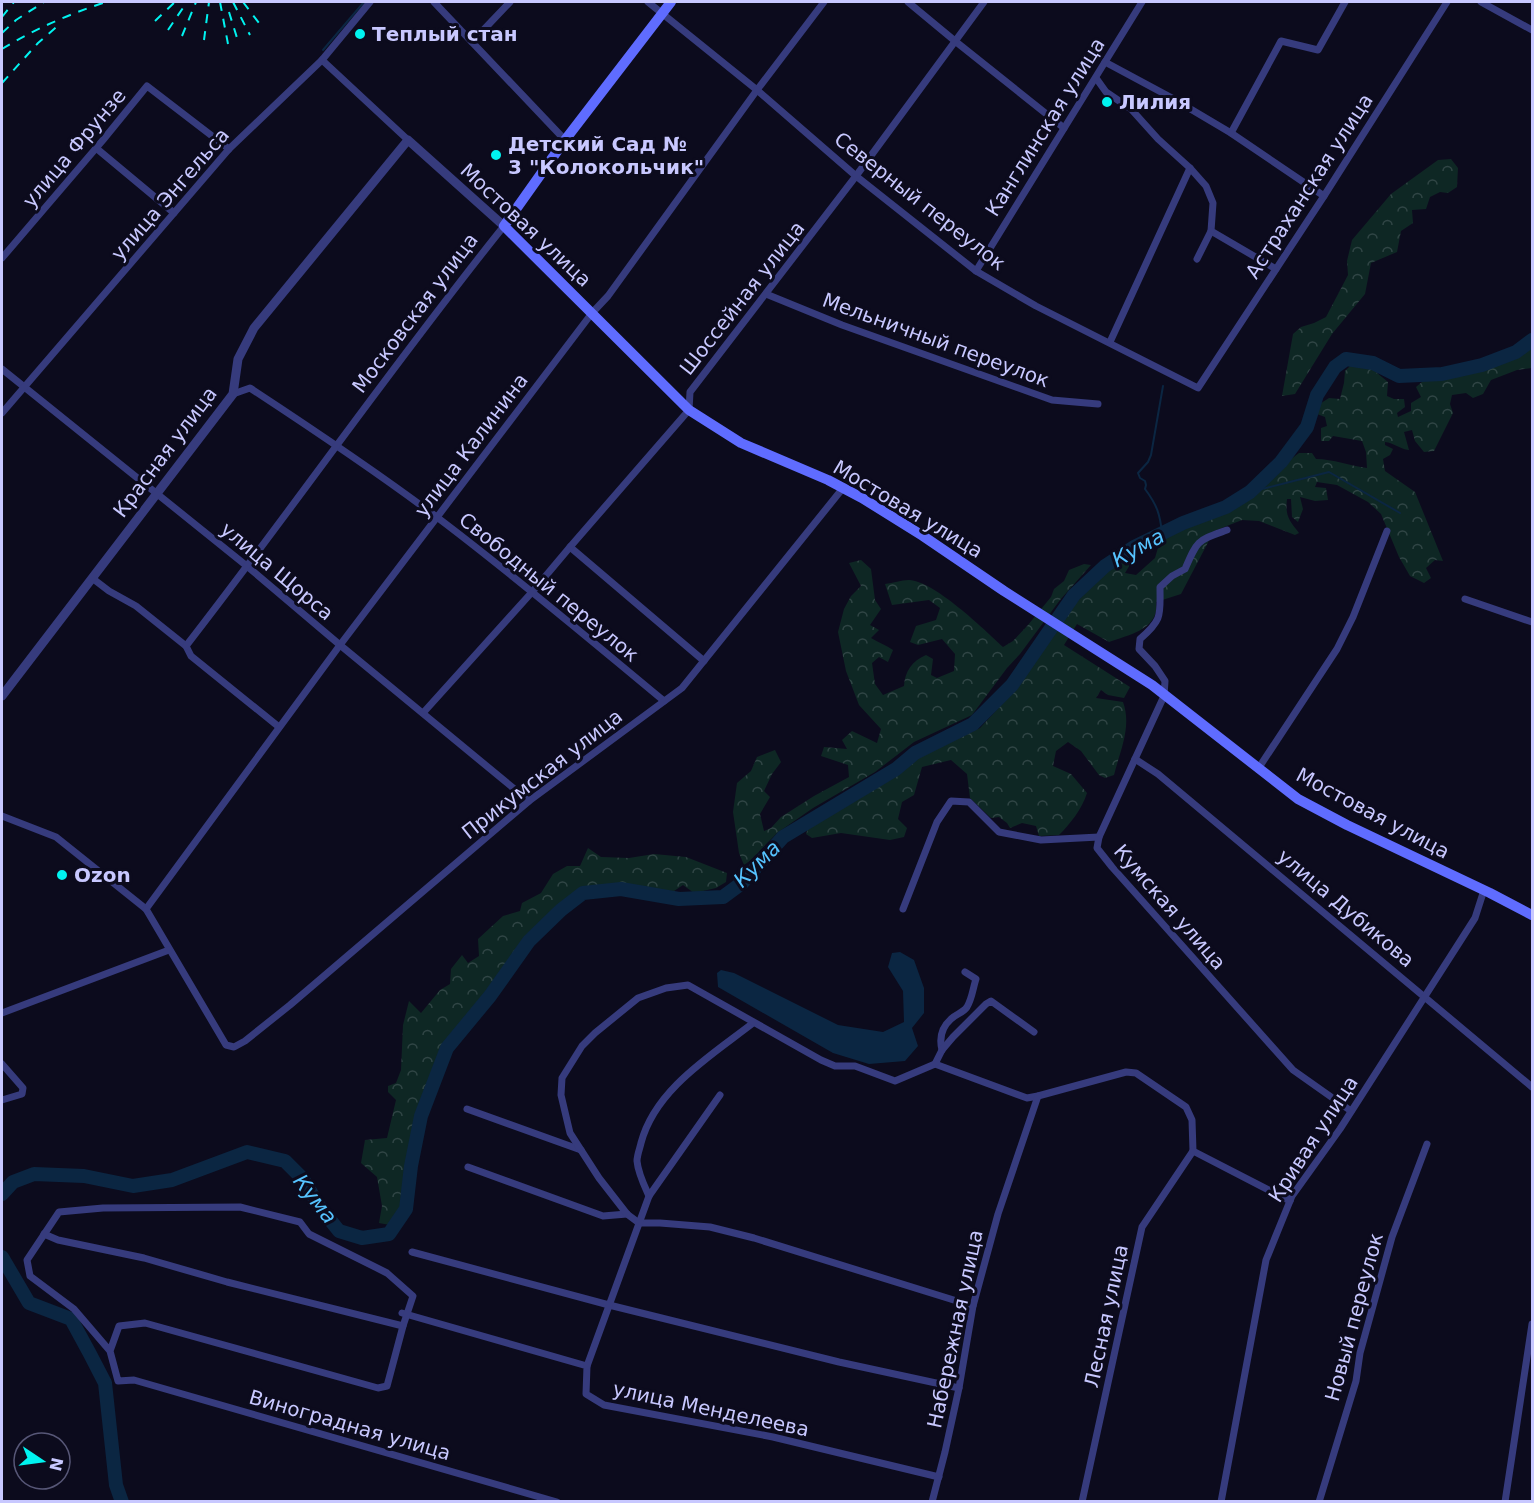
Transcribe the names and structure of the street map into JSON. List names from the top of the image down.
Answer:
{
  "streets": {
    "main road": ["Мостовая улица", "Московская улица"],
    "street": [
      "Канглинская улица",
      "улица Фрунзе",
      "Астраханская улица",
      "улица Энгельса",
      "Северный переулок",
      "Шоссейная улица",
      "Мельничный переулок",
      "улица Калинина",
      "Красная улица",
      "улица Щорса",
      "Свободный переулок",
      "Прикумская улица",
      "Кумская улица",
      "улица Дубикова",
      "Кривая улица",
      "Лесная улица",
      "Новый переулок",
      "Набережная улица",
      "улица Менделеева",
      "Виноградная улица"
    ]
  },
  "crossings": [
    ["Канглинская улица", "Северный переулок"],
    ["улица Фрунзе", "улица Энгельса"],
    ["Астраханская улица", "Северный переулок"],
    ["улица Энгельса", "Мостовая улица"],
    ["улица Энгельса", "улица Щорса"],
    ["Северный переулок", "Шоссейная улица"],
    ["Северный переулок", "Московская улица"],
    ["Северный переулок", "улица Калинина"],
    ["Мостовая улица", "Шоссейная улица"],
    ["Мостовая улица", "Московская улица"],
    ["Мостовая улица", "улица Калинина"],
    ["Мостовая улица", "Красная улица"],
    ["Мостовая улица", "Прикумская улица"],
    ["Мостовая улица", "Кривая улица"],
    ["Шоссейная улица", "Мельничный переулок"],
    ["Шоссейная улица", "улица Щорса"],
    ["Шоссейная улица", "Свободный переулок"],
    ["Московская улица", "улица Щорса"],
    ["Московская улица", "Свободный переулок"],
    ["улица Калинина", "улица Щорса"],
    ["улица Калинина", "Свободный переулок"],
    ["Красная улица", "улица Щорса"],
    ["Красная улица", "Свободный переулок"],
    ["улица Щорса", "Прикумская улица"],
    ["Свободный переулок", "Прикумская улица"],
    ["Кумская улица", "Кривая улица"],
    ["улица Дубикова", "Кривая улица"],
    ["Набережная улица", "улица Менделеева"]
  ],
  "water": ["Кума"],
  "places": [
    "Теплый стан",
    "Лилия",
    "Детский Сад № 3 \"Колокольчик\"",
    "Ozon"
  ],
  "north": "right"
}
